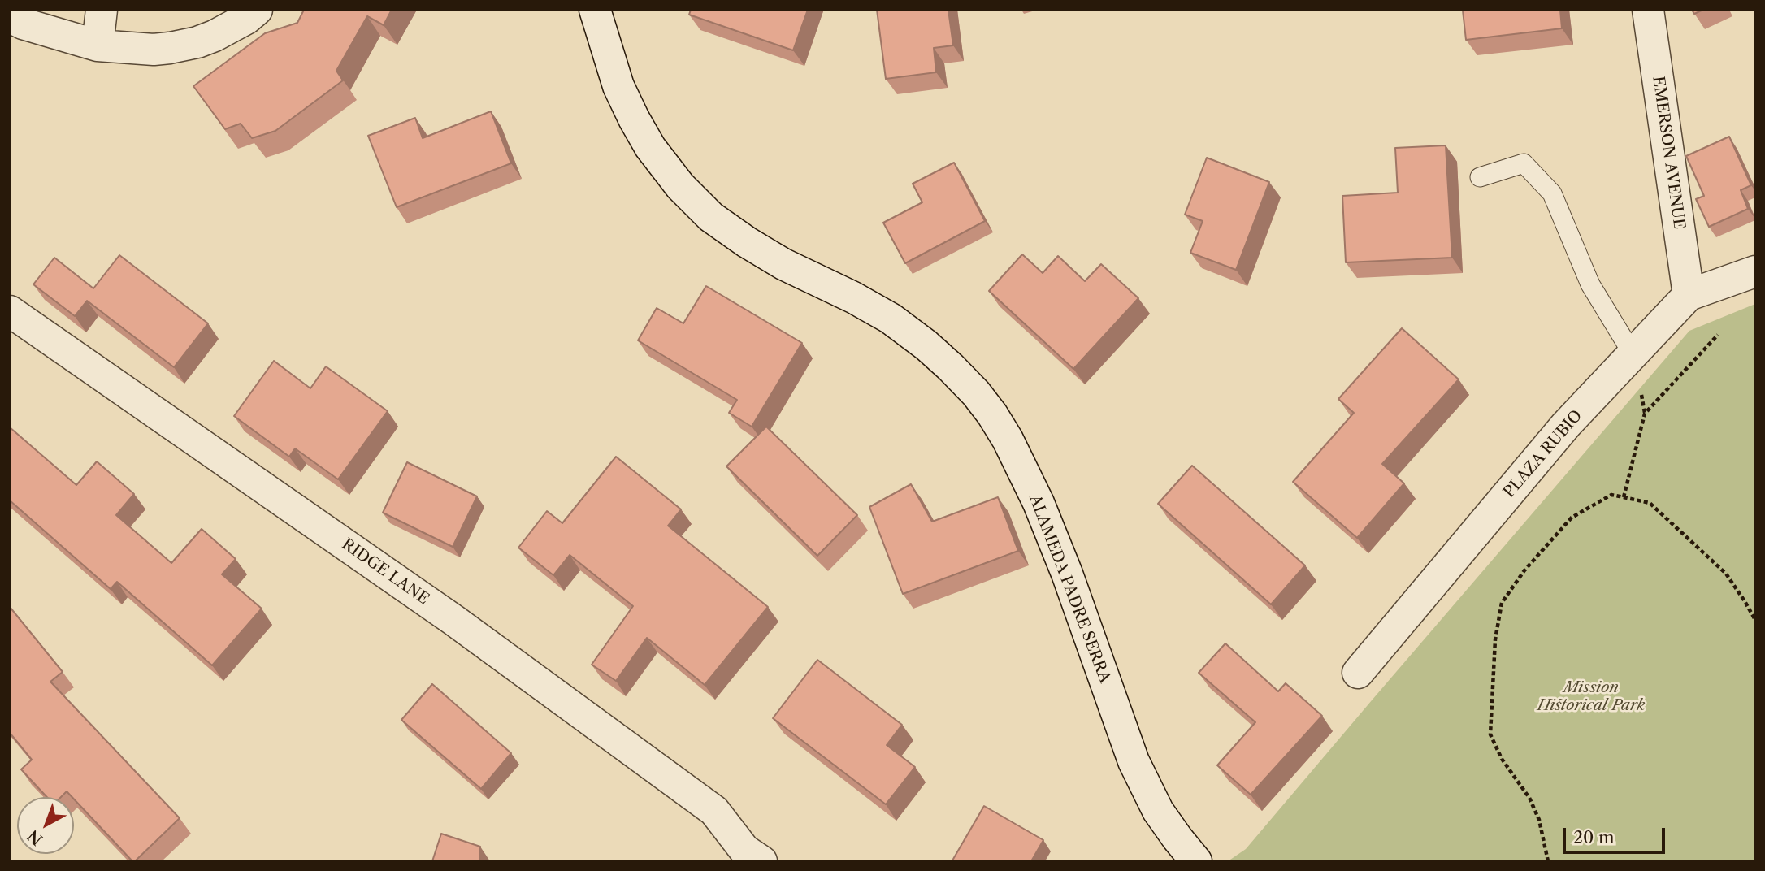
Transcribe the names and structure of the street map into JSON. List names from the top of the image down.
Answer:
{
  "streets": {
    "street": [
      "EMERSON AVENUE",
      "PLAZA RUBIO",
      "RIDGE LANE",
      "ALAMEDA PADRE SERRA"
    ]
  },
  "crossings": [
    ["EMERSON AVENUE", "PLAZA RUBIO"]
  ],
  "parks": ["Mission Historical Park"],
  "scale_bar": "20 m",
  "north": "bottom left"
}
